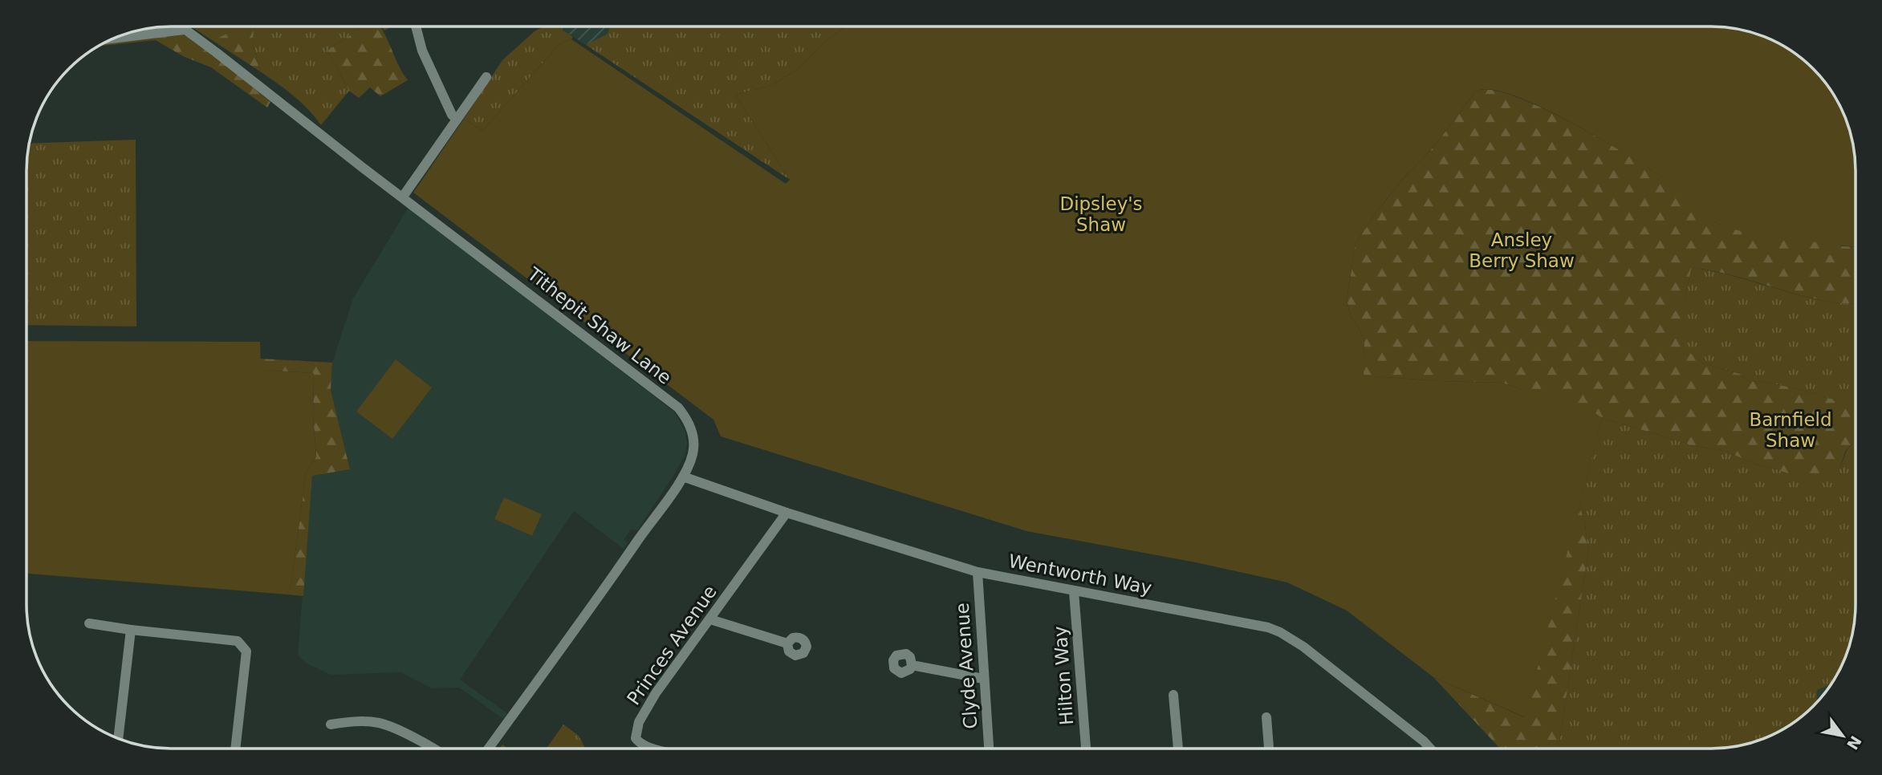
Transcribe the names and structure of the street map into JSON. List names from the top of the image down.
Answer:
{
  "streets": {
    "street": [
      "Tithepit Shaw Lane",
      "Wentworth Way",
      "Princes Avenue",
      "Clyde Avenue",
      "Hilton Way"
    ]
  },
  "crossings": [
    ["Tithepit Shaw Lane", "Wentworth Way"],
    ["Wentworth Way", "Princes Avenue"],
    ["Wentworth Way", "Clyde Avenue"],
    ["Wentworth Way", "Hilton Way"]
  ],
  "parks": ["Dipsley's Shaw", "Ansley Berry Shaw", "Barnfield Shaw"],
  "north": "bottom right"
}
